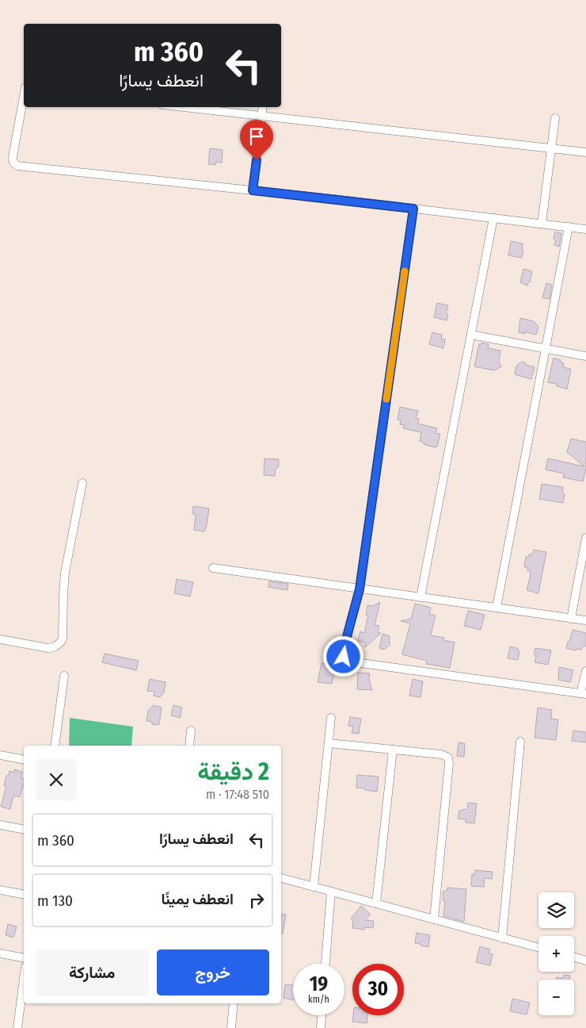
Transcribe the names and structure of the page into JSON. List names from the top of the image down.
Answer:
{
  "page": {
    "turn": ["360 m", "انعطف يسارًا"],
    "heading": ["2 دقيقة", "510 m · 17:48"],
    "list": [
      {
        "name": "انعطف يسارًا",
        "value": "360 m"
      },
      {
        "name": "انعطف يمينًا",
        "value": "130 m"
      }
    ],
    "map_buttons": ["+", "−"],
    "buttons": ["خروج", "مشاركة"],
    "speed": "19 km/h",
    "limit": "30"
  }
}
